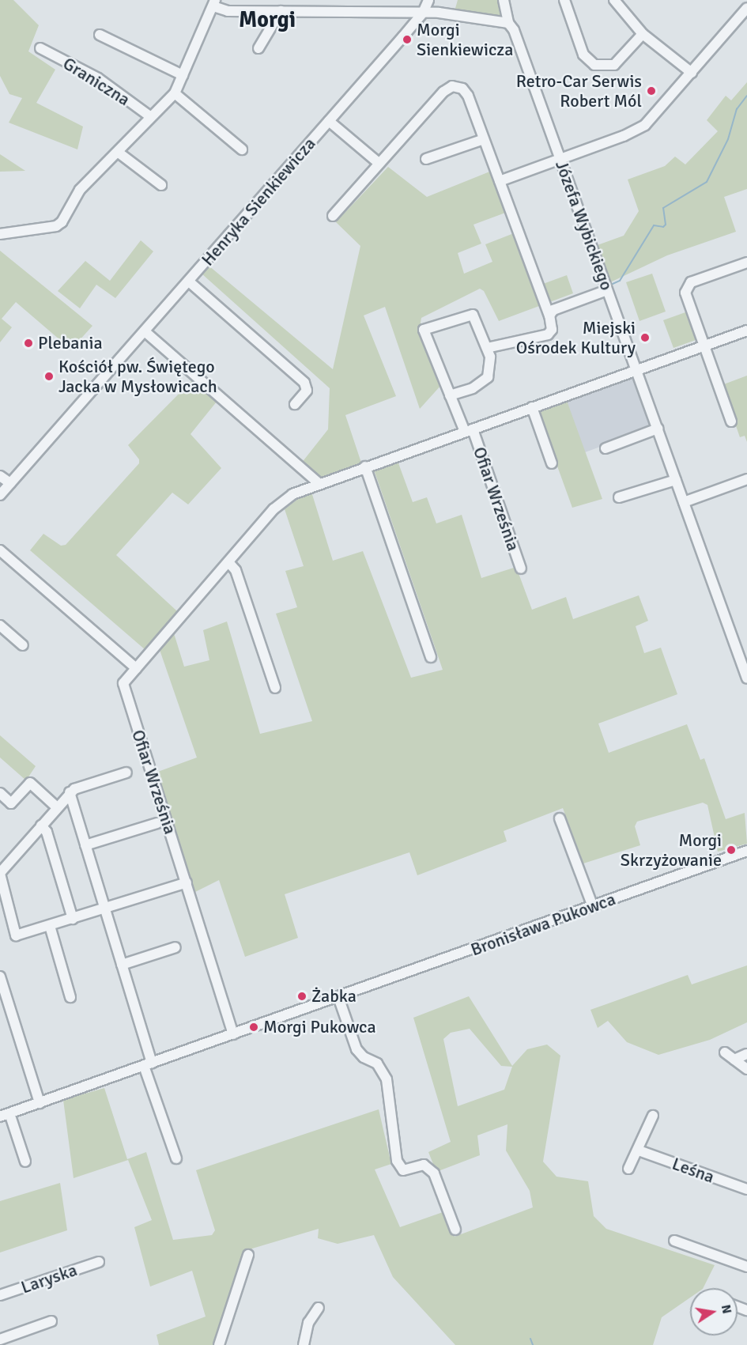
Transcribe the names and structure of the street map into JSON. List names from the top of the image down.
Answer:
{
  "streets": {
    "street": [
      "Graniczna",
      "Henryka Sienkiewicza",
      "Józefa Wybickiego",
      "Ofiar Września",
      "Bronisława Pukowca",
      "Leśna",
      "Laryska"
    ]
  },
  "crossings": [
    ["Józefa Wybickiego", "Ofiar Września"],
    ["Ofiar Września", "Bronisława Pukowca"]
  ],
  "districts": ["Morgi"],
  "places": [
    "Morgi Sienkiewicza",
    "Retro-Car Serwis Robert Mól",
    "Miejski Ośrodek Kultury",
    "Plebania",
    "Kościół pw. Świętego Jacka w Mysłowicach",
    "Morgi Skrzyżowanie",
    "Żabka",
    "Morgi Pukowca"
  ],
  "north": "right"
}
